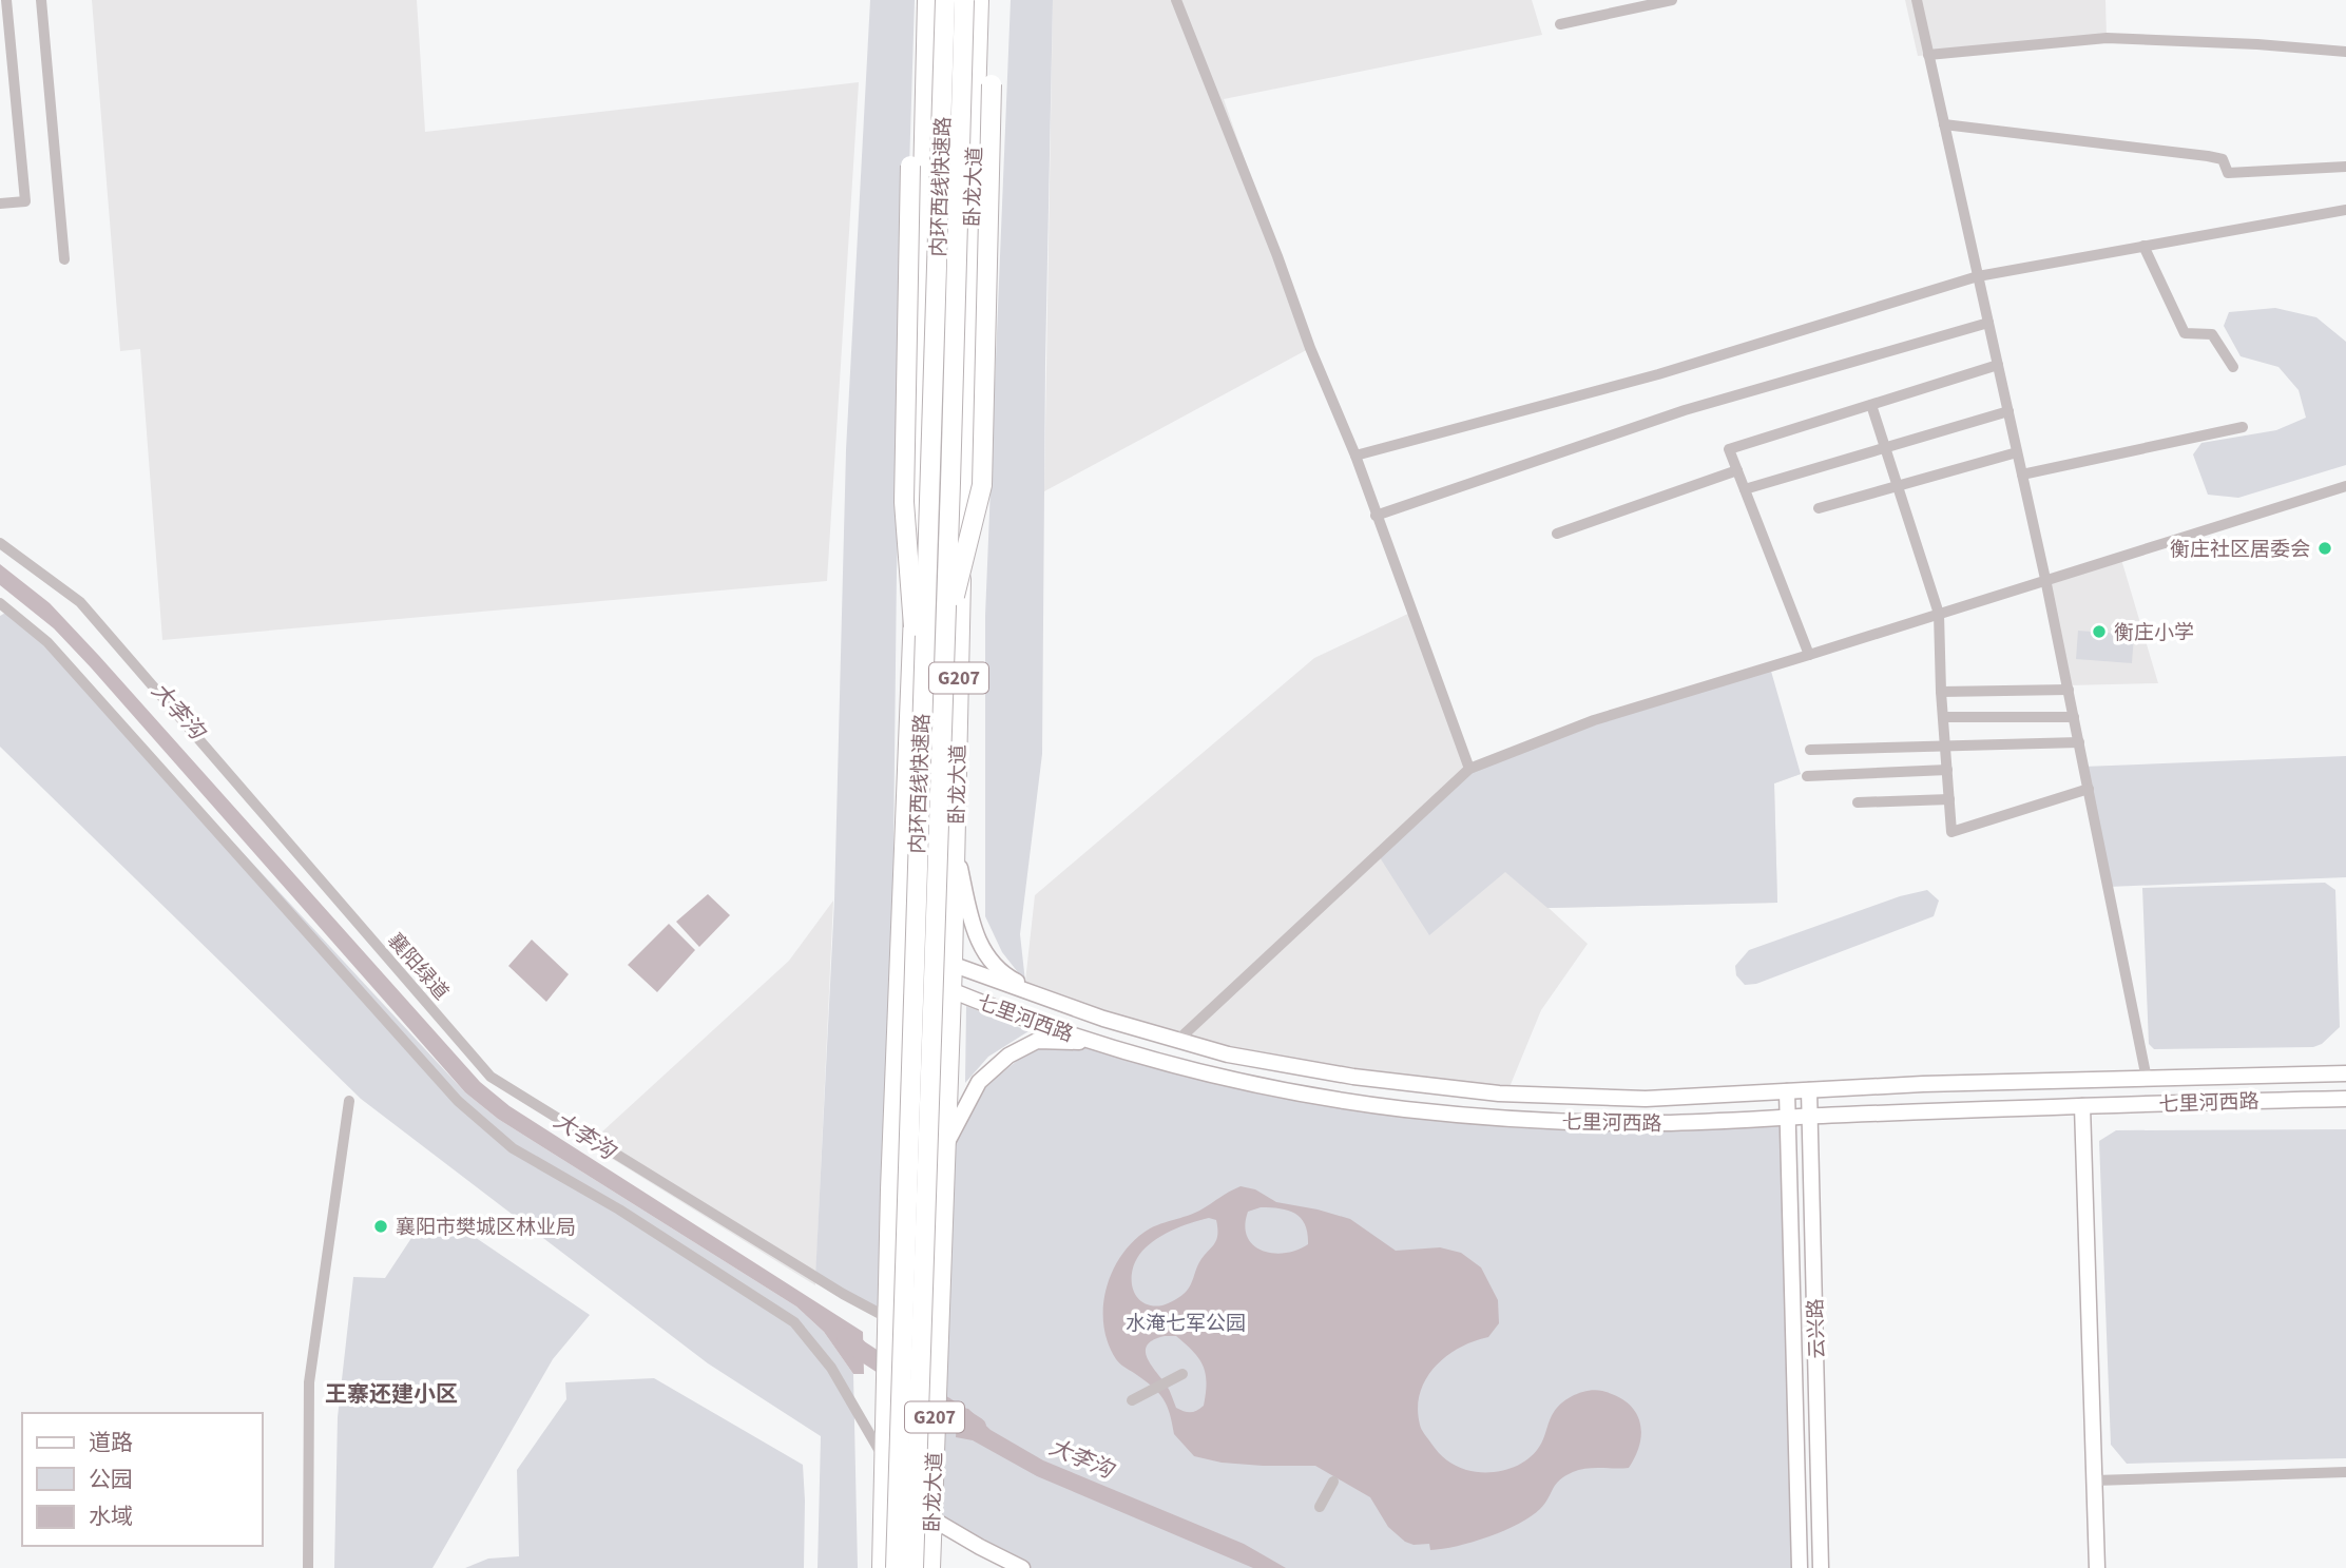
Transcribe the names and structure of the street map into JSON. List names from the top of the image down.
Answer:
{
  "streets": {
    "highway": ["内环西线快速路", "卧龙大道", "G207"],
    "street": ["襄阳绿道", "七里河西路", "云兴路"]
  },
  "crossings": [
    ["卧龙大道", "七里河西路"],
    ["G207", "襄阳绿道"],
    ["G207", "七里河西路"],
    ["七里河西路", "云兴路"]
  ],
  "districts": ["王寨还建小区"],
  "water": ["大李沟"],
  "parks": ["水淹七军公园"],
  "places": ["衡庄社区居委会", "衡庄小学", "襄阳市樊城区林业局"],
  "legend": ["道路", "公园", "水域"]
}
